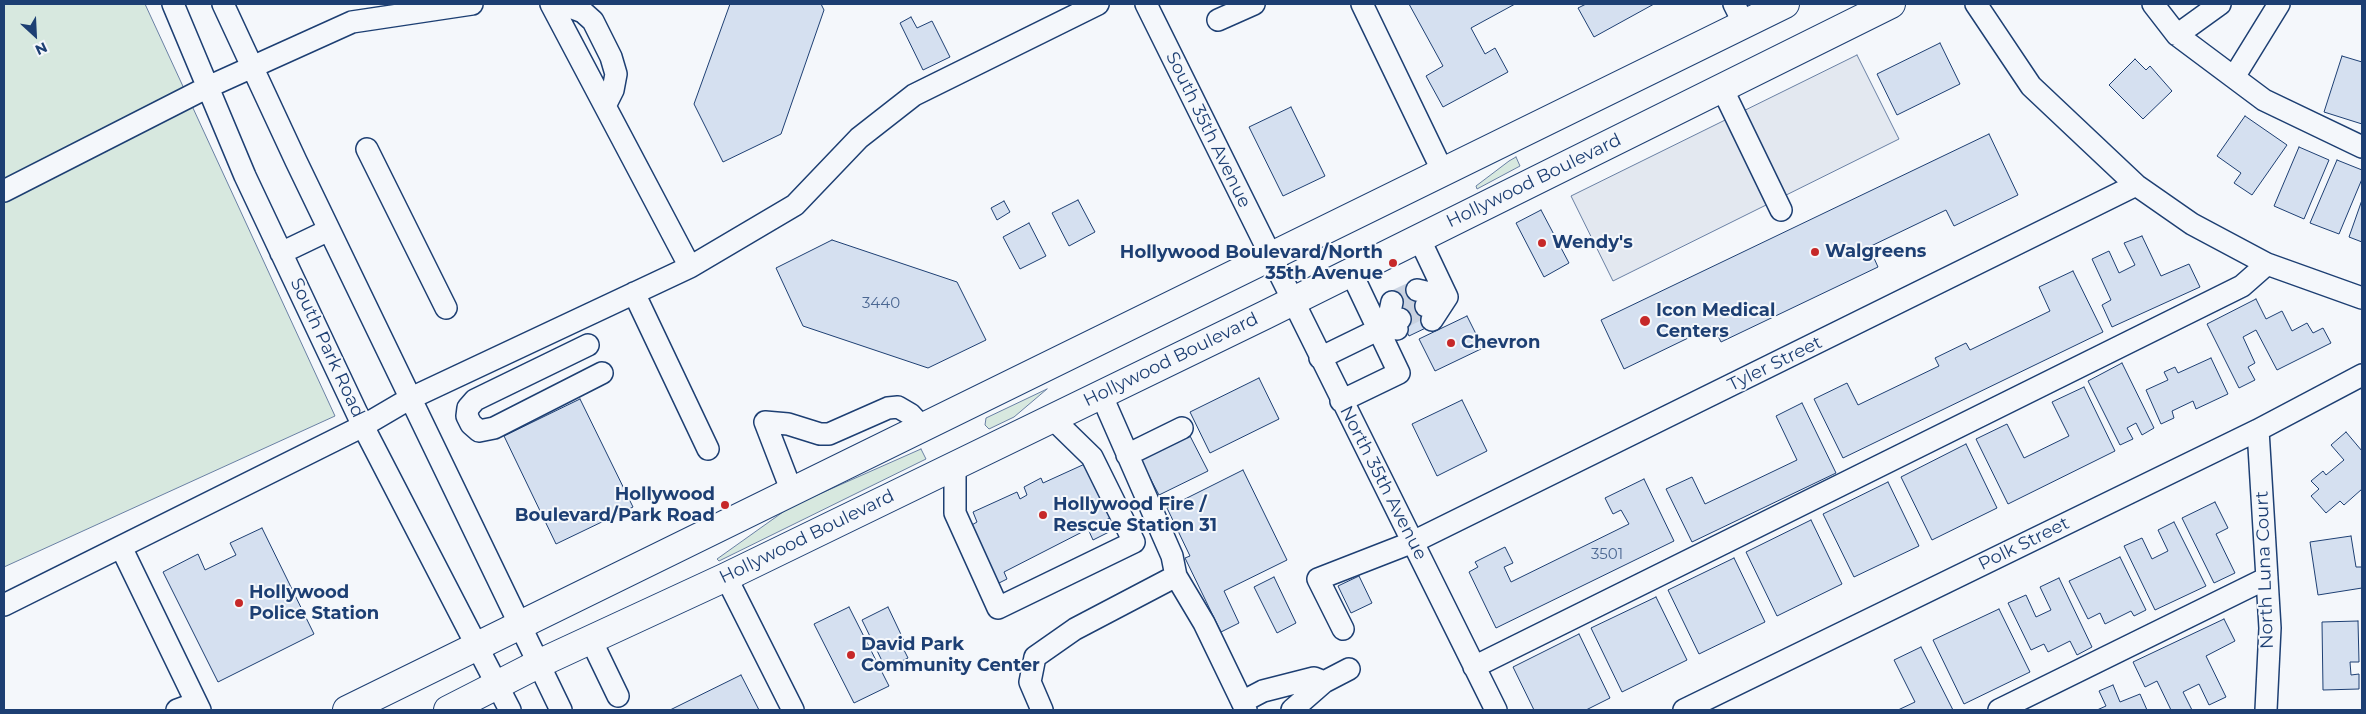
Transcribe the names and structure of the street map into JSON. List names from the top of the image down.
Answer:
{
  "streets": {
    "highway": ["Hollywood Boulevard"],
    "street": [
      "South 35th Avenue",
      "South Park Road",
      "Tyler Street",
      "North 35th Avenue",
      "Polk Street",
      "North Luna Court"
    ]
  },
  "crossings": [
    ["South 35th Avenue", "North 35th Avenue"],
    ["Hollywood Boulevard", "South Park Road"],
    ["Hollywood Boulevard", "North 35th Avenue"],
    ["Tyler Street", "North 35th Avenue"],
    ["Polk Street", "North Luna Court"]
  ],
  "places": [
    "Wendy's",
    "Walgreens",
    "Hollywood Boulevard/North 35th Avenue",
    "Icon Medical Centers",
    "Chevron",
    "Hollywood Boulevard/Park Road",
    "Hollywood Fire / Rescue Station 31",
    "Hollywood Police Station",
    "David Park Community Center"
  ],
  "house_numbers": ["3440", "3501"],
  "north": "bottom right"
}
